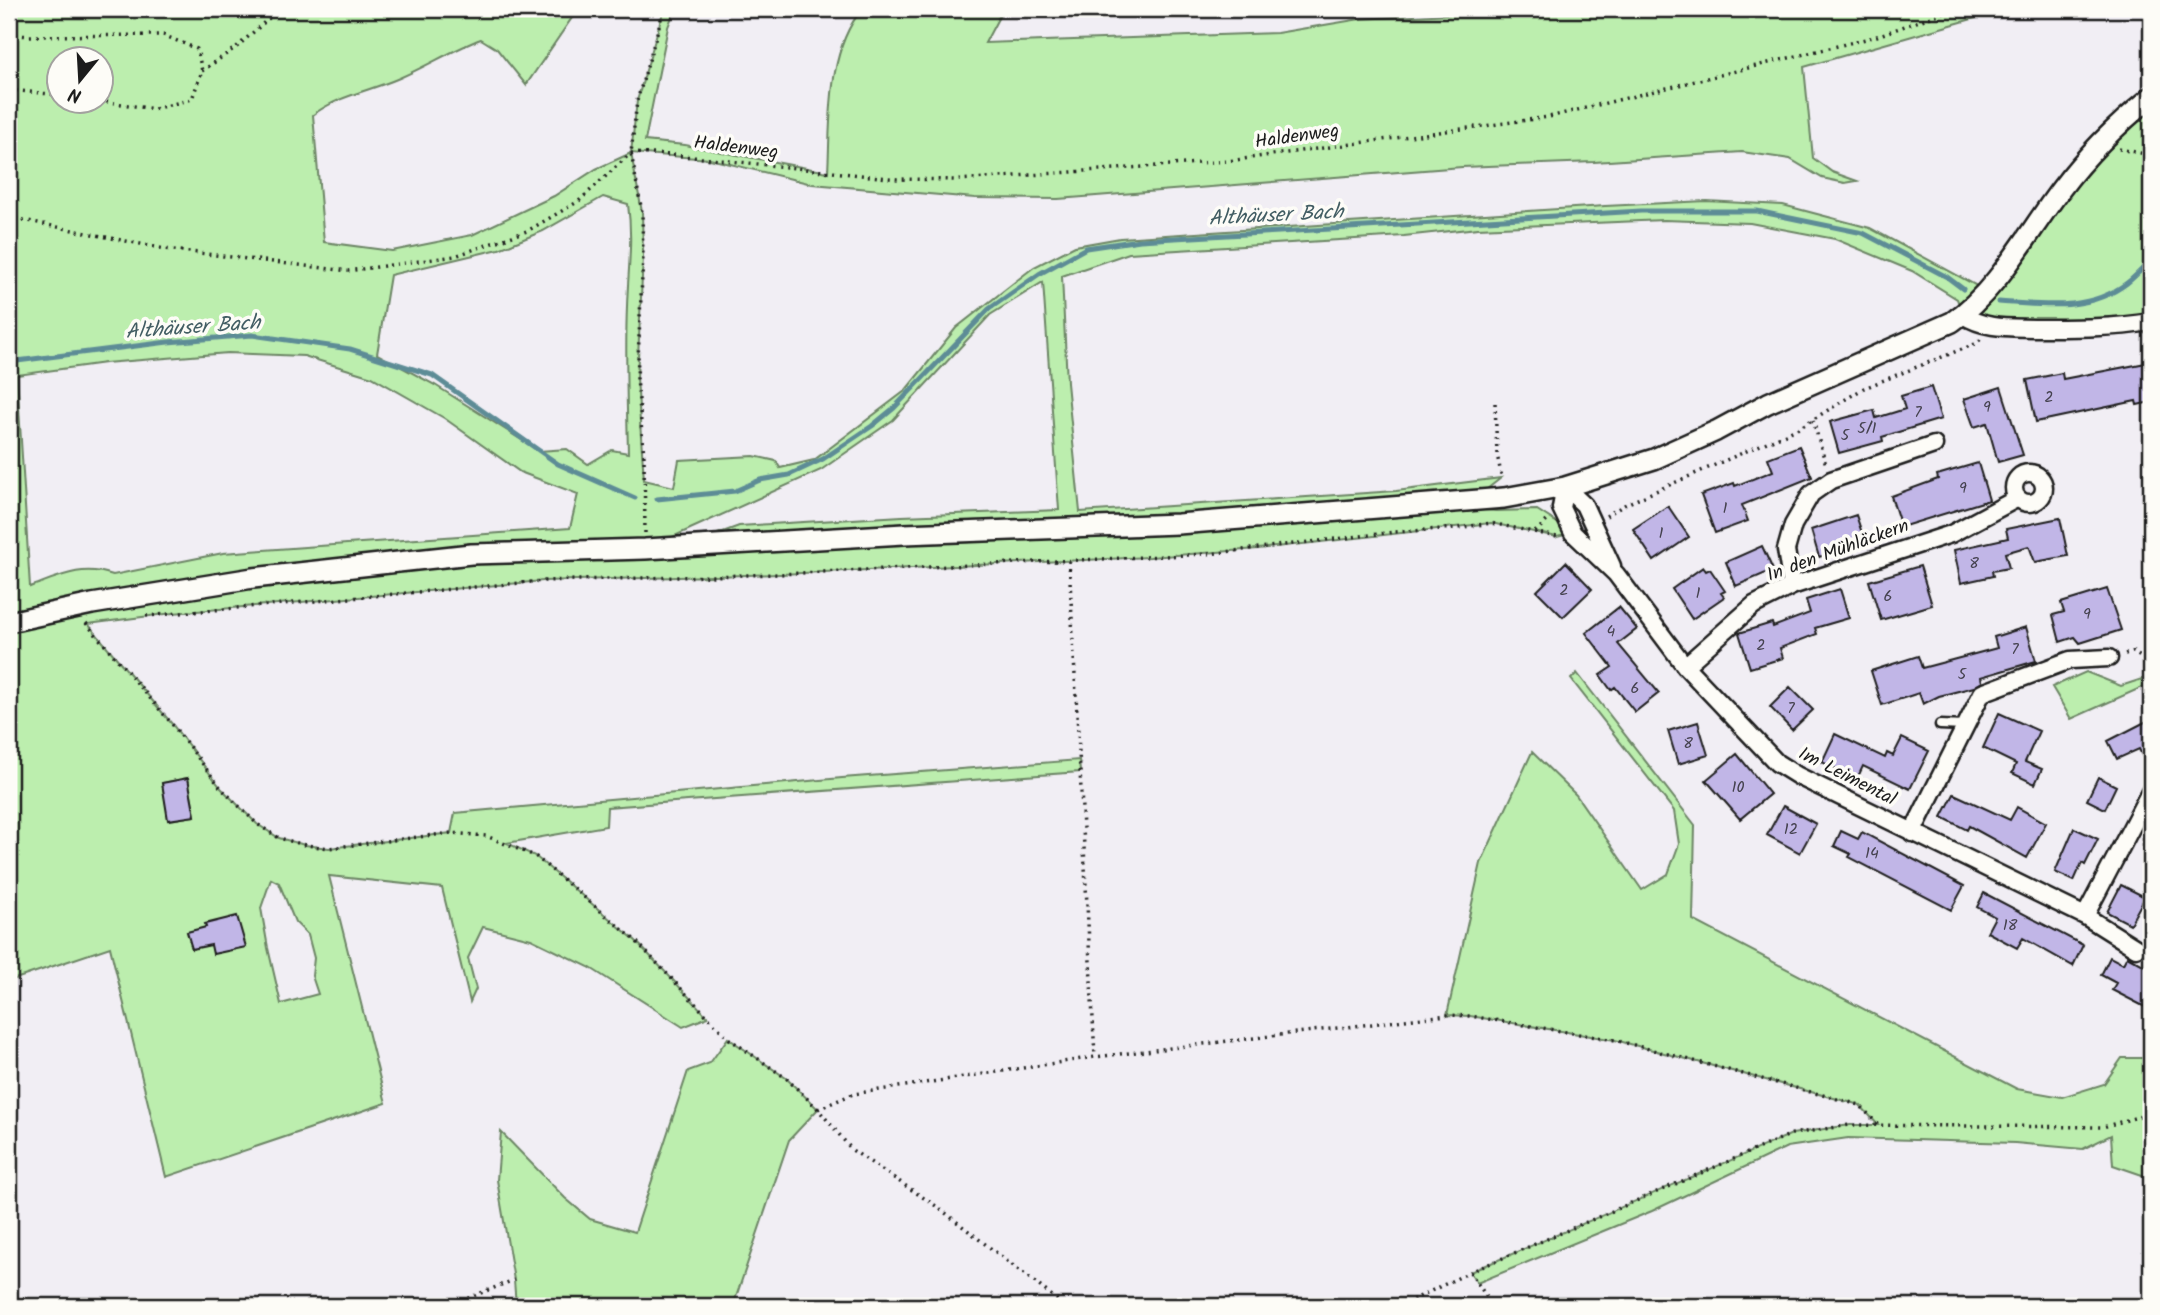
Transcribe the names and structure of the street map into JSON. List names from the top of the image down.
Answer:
{
  "streets": {
    "street": ["In den Mühläckern", "Im Leimental"],
    "path": ["Haldenweg"]
  },
  "crossings": [
    ["In den Mühläckern", "Im Leimental"]
  ],
  "water": ["Althäuser Bach"],
  "house_numbers": [
    "2",
    "9",
    "7",
    "5/1",
    "5",
    "9",
    "1",
    "1",
    "8",
    "2",
    "1",
    "6",
    "9",
    "4",
    "2",
    "7",
    "5",
    "6",
    "7",
    "8",
    "10",
    "12",
    "14",
    "18"
  ],
  "north": "bottom"
}
